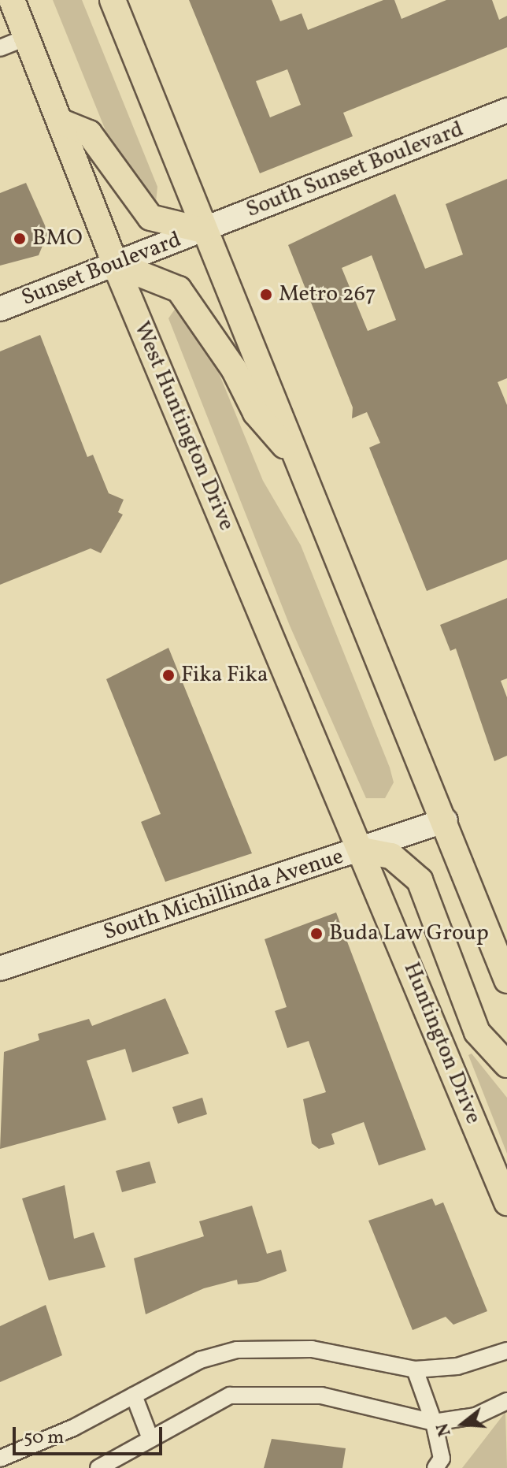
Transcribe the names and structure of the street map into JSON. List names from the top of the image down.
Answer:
{
  "streets": {
    "main road": [
      "South Sunset Boulevard",
      "Sunset Boulevard",
      "West Huntington Drive",
      "South Michillinda Avenue",
      "Huntington Drive"
    ]
  },
  "crossings": [
    ["South Sunset Boulevard", "Sunset Boulevard"],
    ["Sunset Boulevard", "West Huntington Drive"],
    ["West Huntington Drive", "South Michillinda Avenue"],
    ["West Huntington Drive", "Huntington Drive"],
    ["South Michillinda Avenue", "Huntington Drive"]
  ],
  "places": [
    "BMO",
    "Metro 267",
    "Fika Fika",
    "Buda Law Group"
  ],
  "scale_bar": "50 m",
  "north": "left"
}
